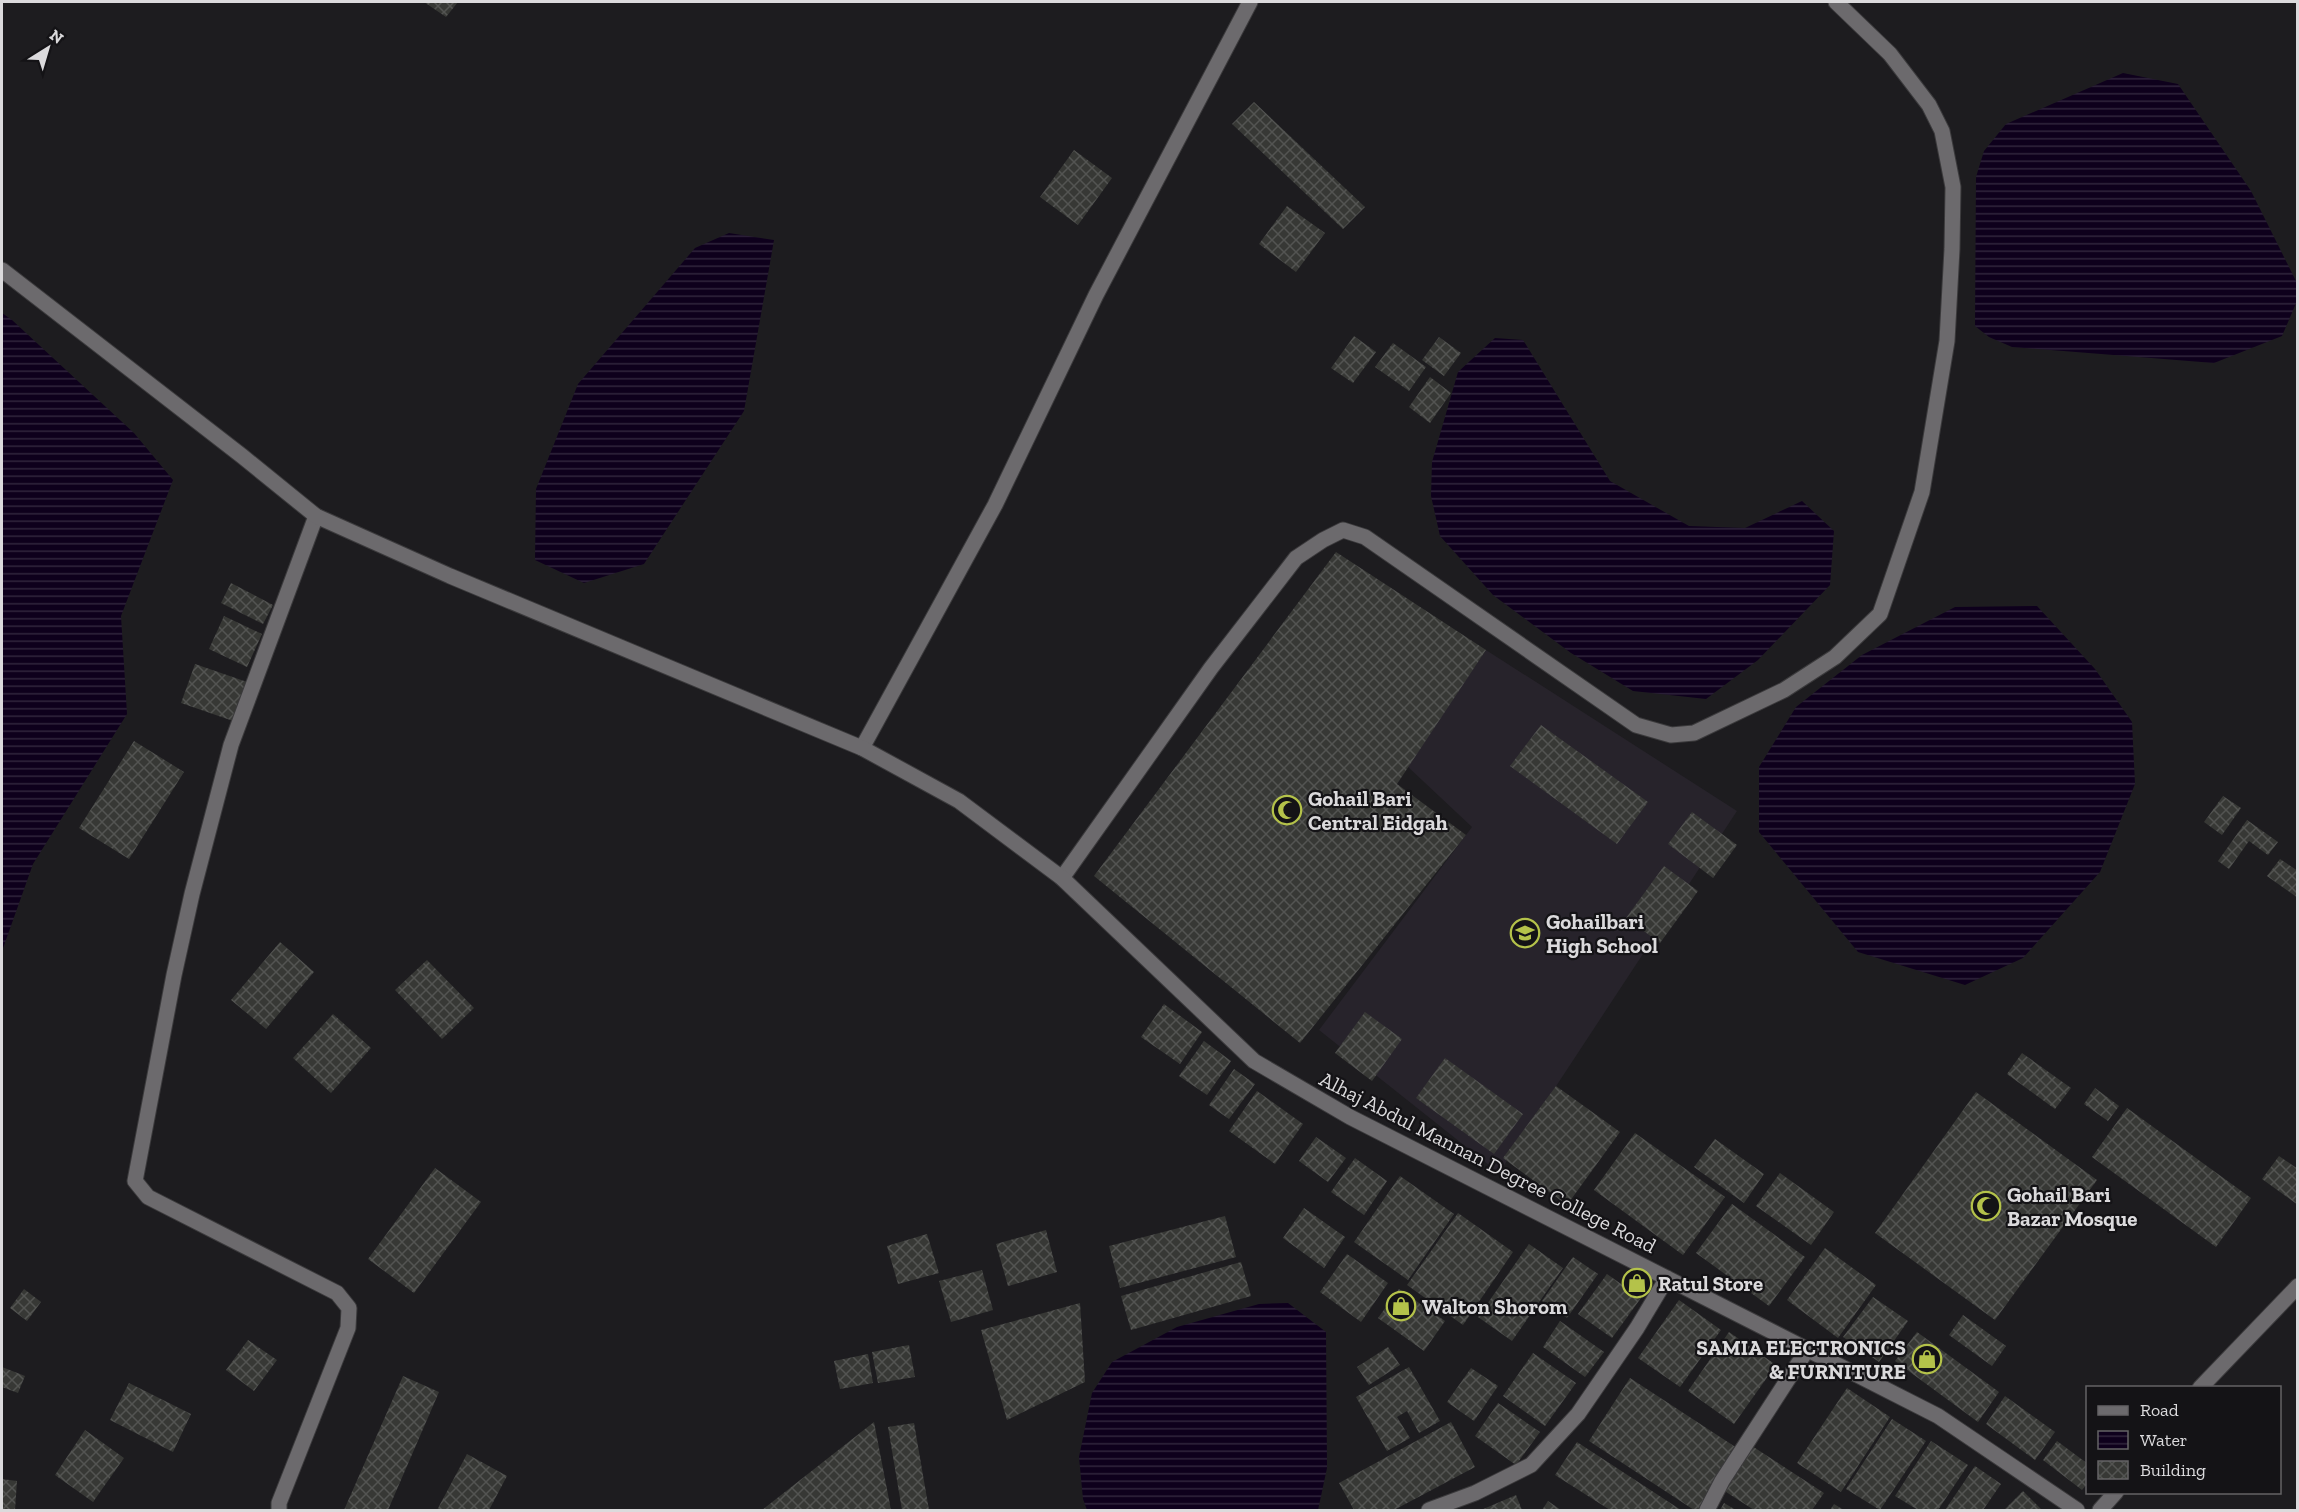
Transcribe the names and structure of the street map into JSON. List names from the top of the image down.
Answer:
{
  "streets": {
    "street": ["Alhaj Abdul Mannan Degree College Road"]
  },
  "places": {
    "mosque": ["Gohail Bari Central Eidgah", "Gohail Bari Bazar Mosque"],
    "school or university": ["Gohailbari High School"],
    "shop": ["Ratul Store", "Walton Shorom", "SAMIA ELECTRONICS & FURNITURE"]
  },
  "legend": ["Road", "Water", "Building"],
  "north": "top right"
}
